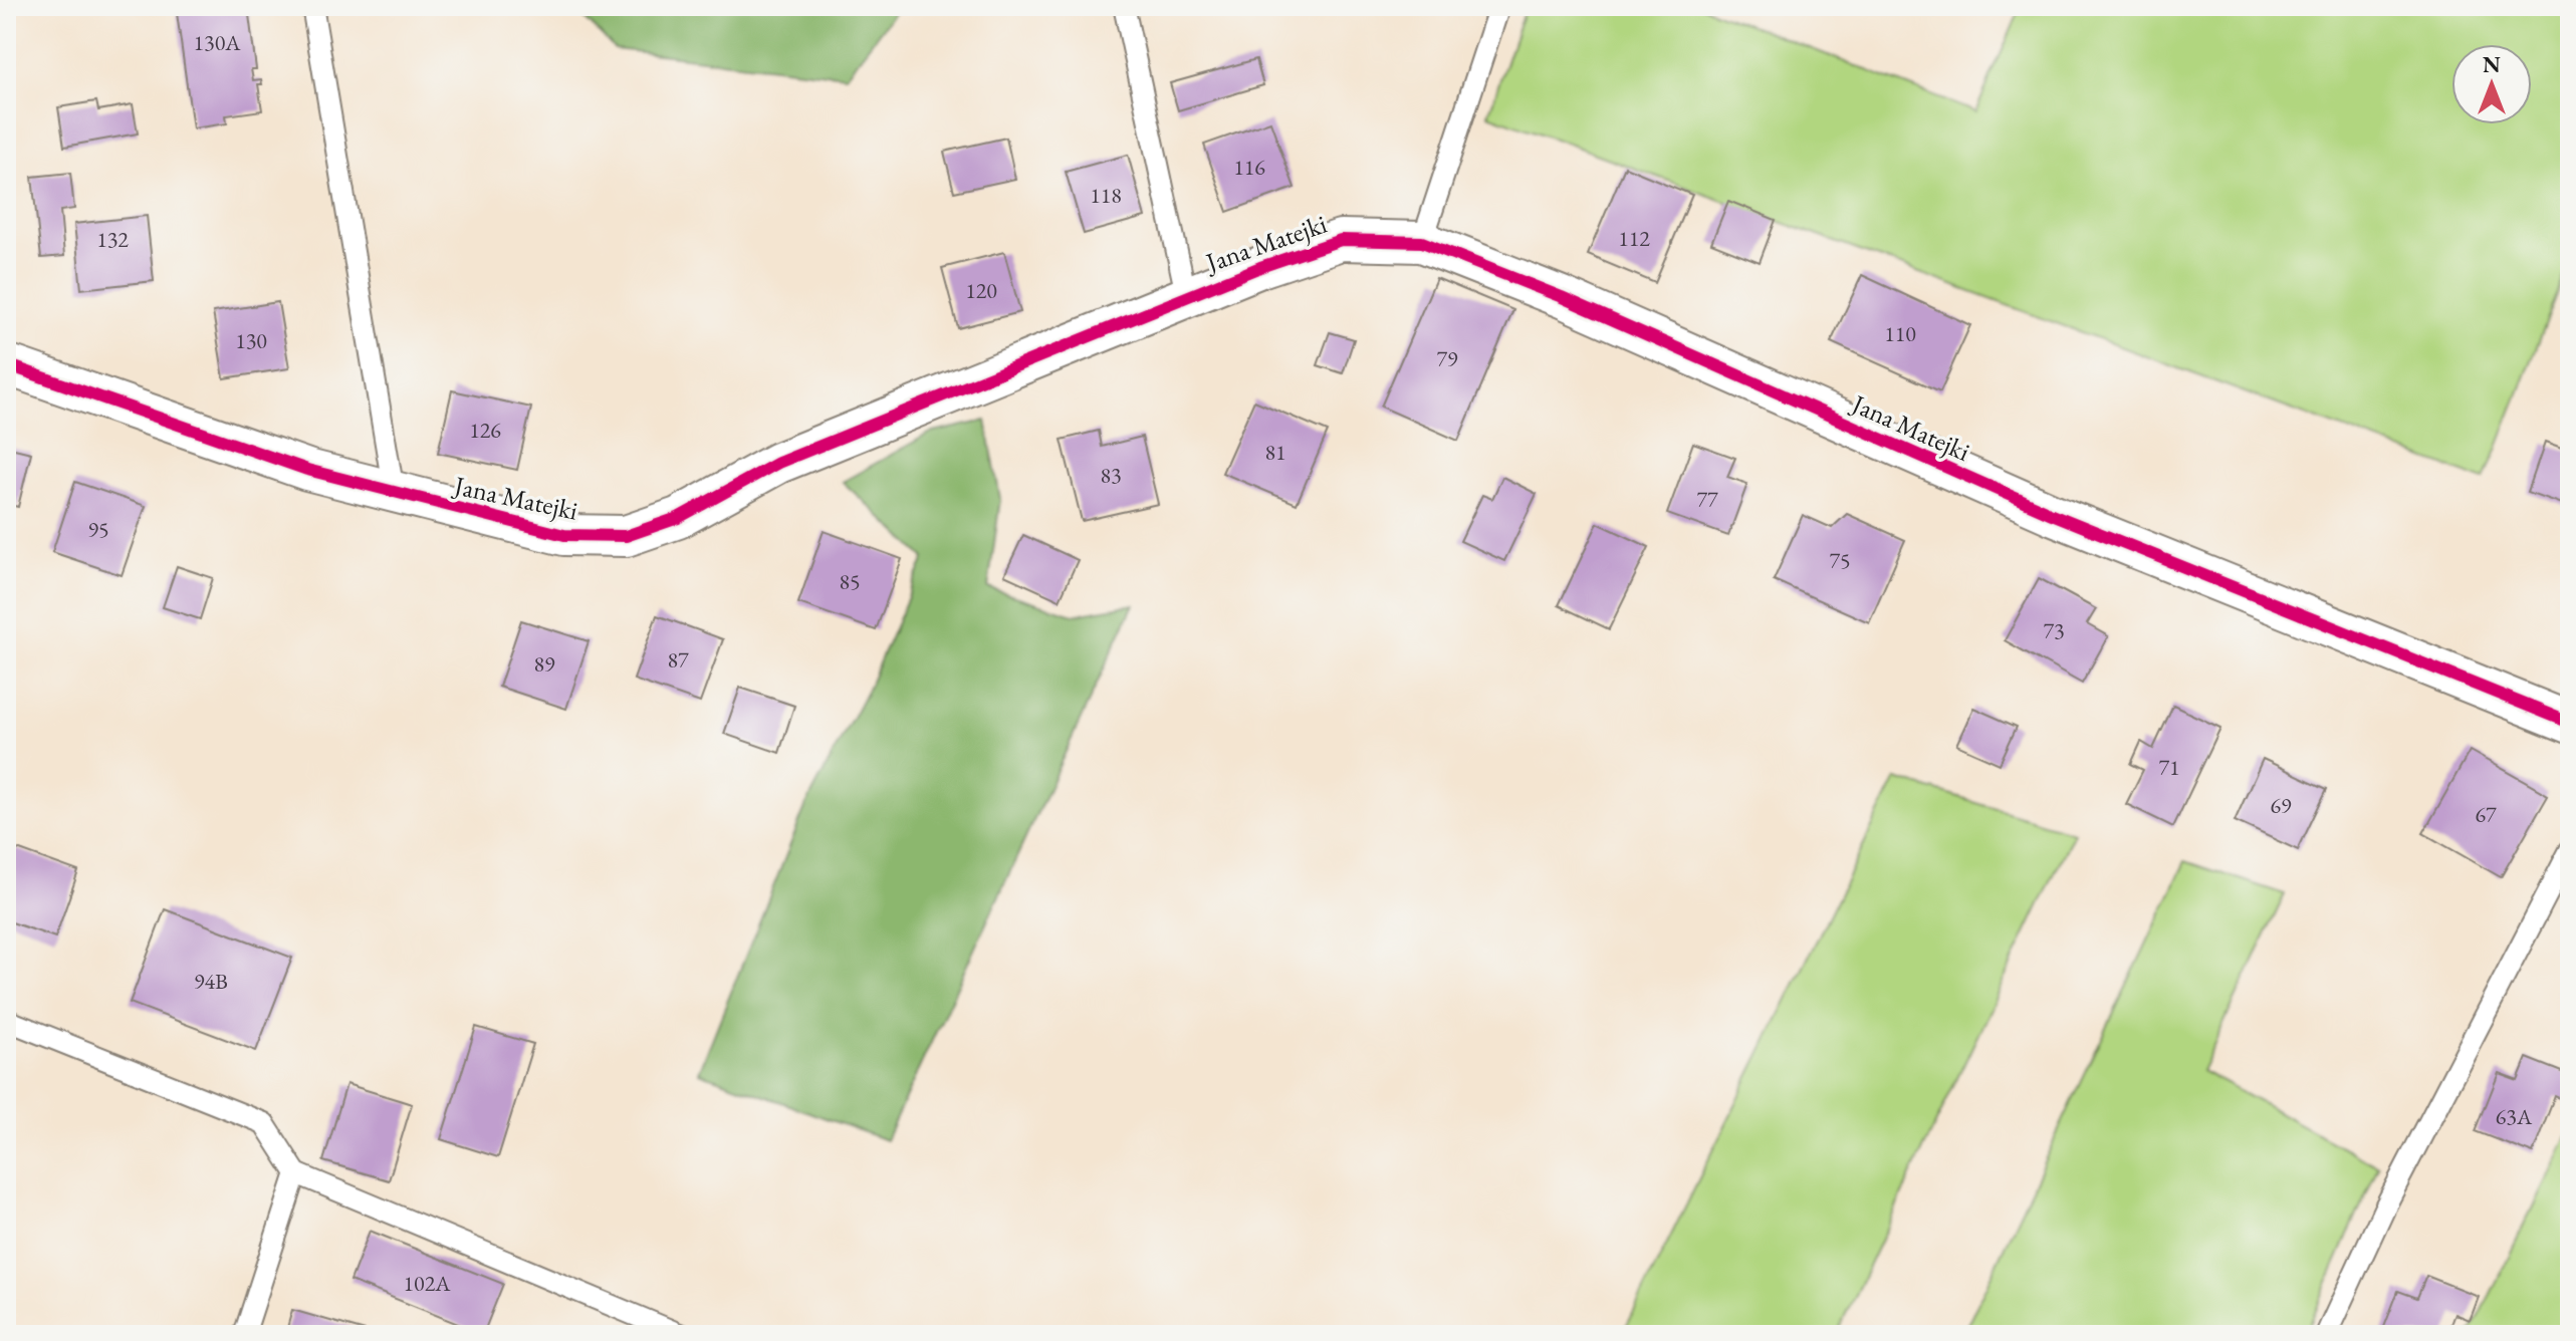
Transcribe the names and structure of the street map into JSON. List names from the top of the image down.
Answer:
{
  "streets": {
    "street": ["Jana Matejki"]
  },
  "house_numbers": [
    "130A",
    "116",
    "118",
    "112",
    "132",
    "120",
    "110",
    "130",
    "79",
    "126",
    "81",
    "83",
    "77",
    "95",
    "75",
    "85",
    "73",
    "87",
    "89",
    "71",
    "69",
    "67",
    "94B",
    "63A",
    "102A"
  ],
  "north": "top"
}
